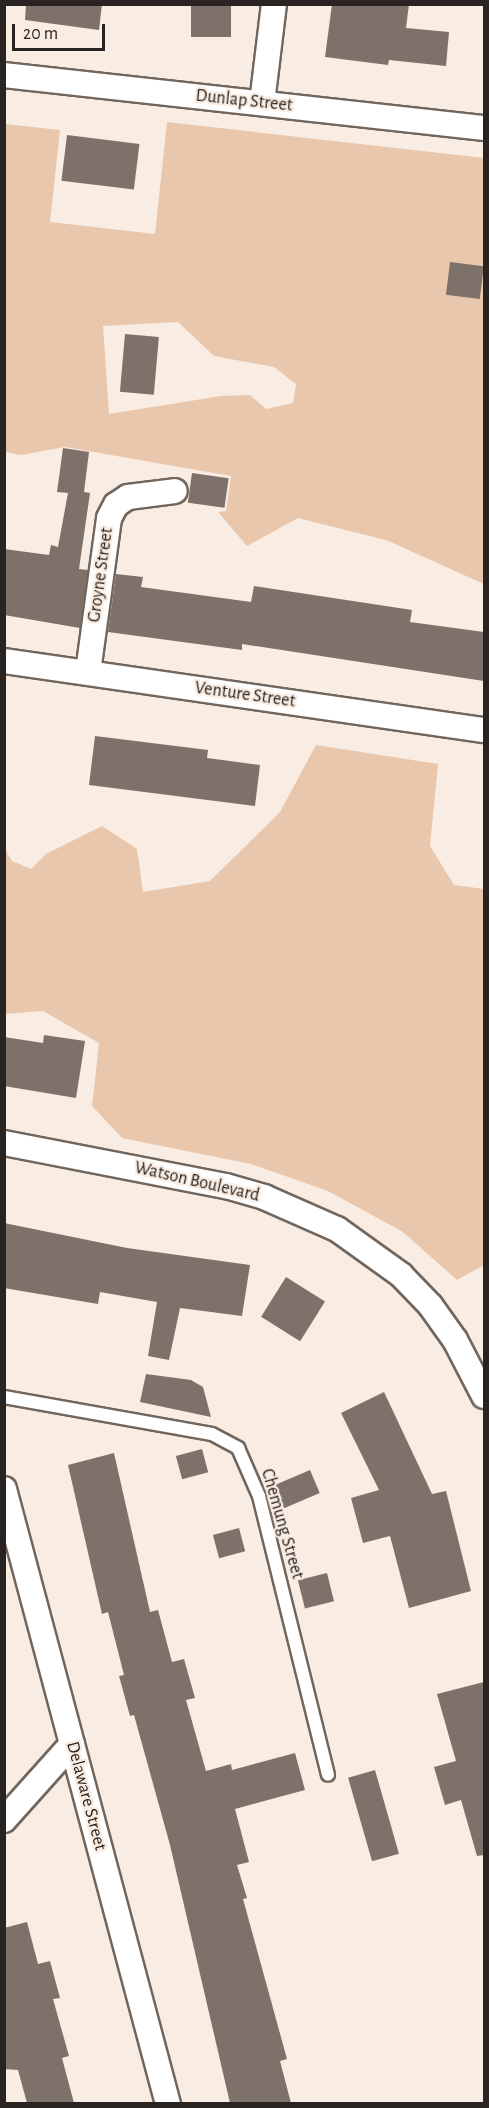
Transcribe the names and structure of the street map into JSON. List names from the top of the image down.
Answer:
{
  "streets": {
    "street": [
      "Dunlap Street",
      "Groyne Street",
      "Venture Street",
      "Watson Boulevard",
      "Delaware Street"
    ],
    "lane": ["Chemung Street"]
  },
  "crossings": [
    ["Groyne Street", "Venture Street"]
  ],
  "scale_bar": "20 m"
}
